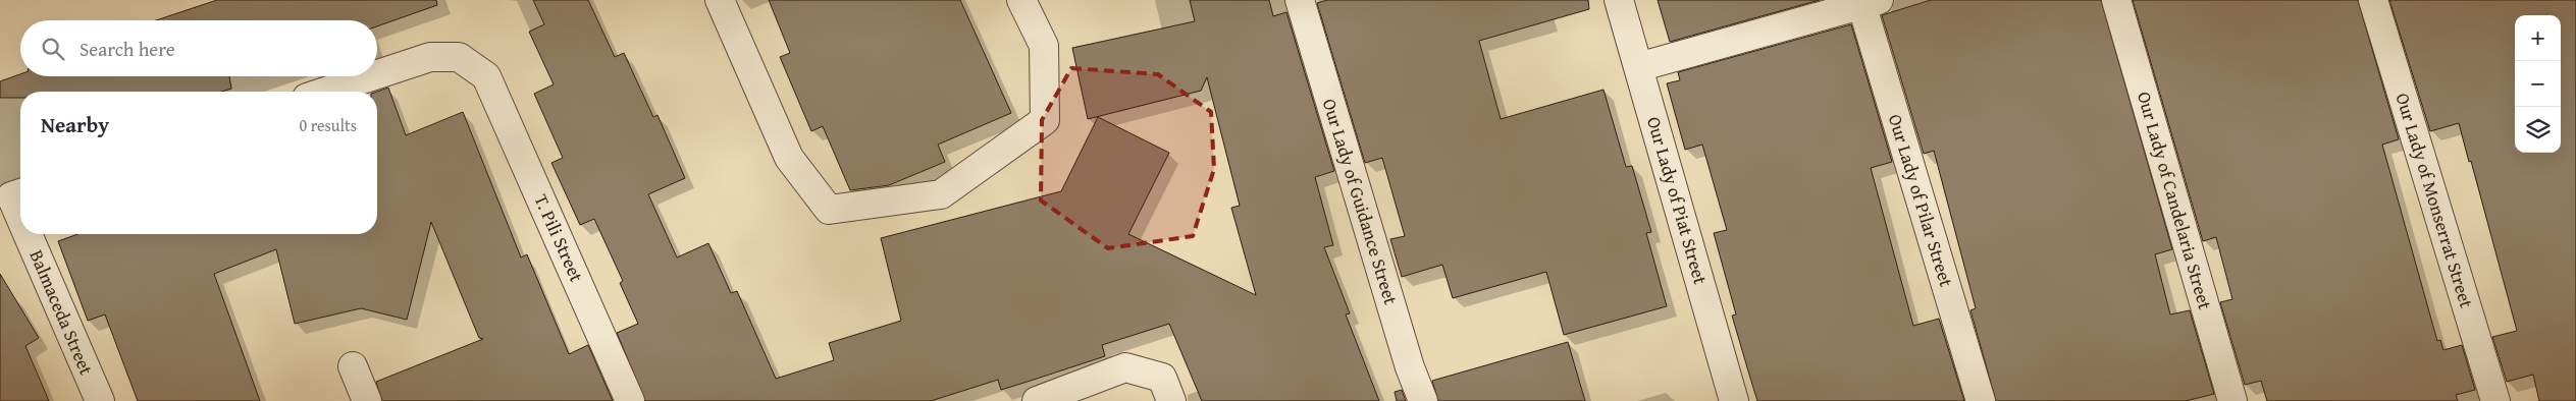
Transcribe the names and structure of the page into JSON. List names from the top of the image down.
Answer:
{
  "streets": {
    "street": [
      "Our Lady of Piat Street",
      "Our Lady of Pilar Street",
      "Our Lady of Candelaria Street",
      "Our Lady of Monserrat Street",
      "Our Lady of Guidance Street",
      "T. Pili Street",
      "Balmaceda Street"
    ]
  },
  "page": {
    "map_buttons": ["+", "−"],
    "search": "Search here",
    "heading": ["Nearby", "0 results"]
  }
}
